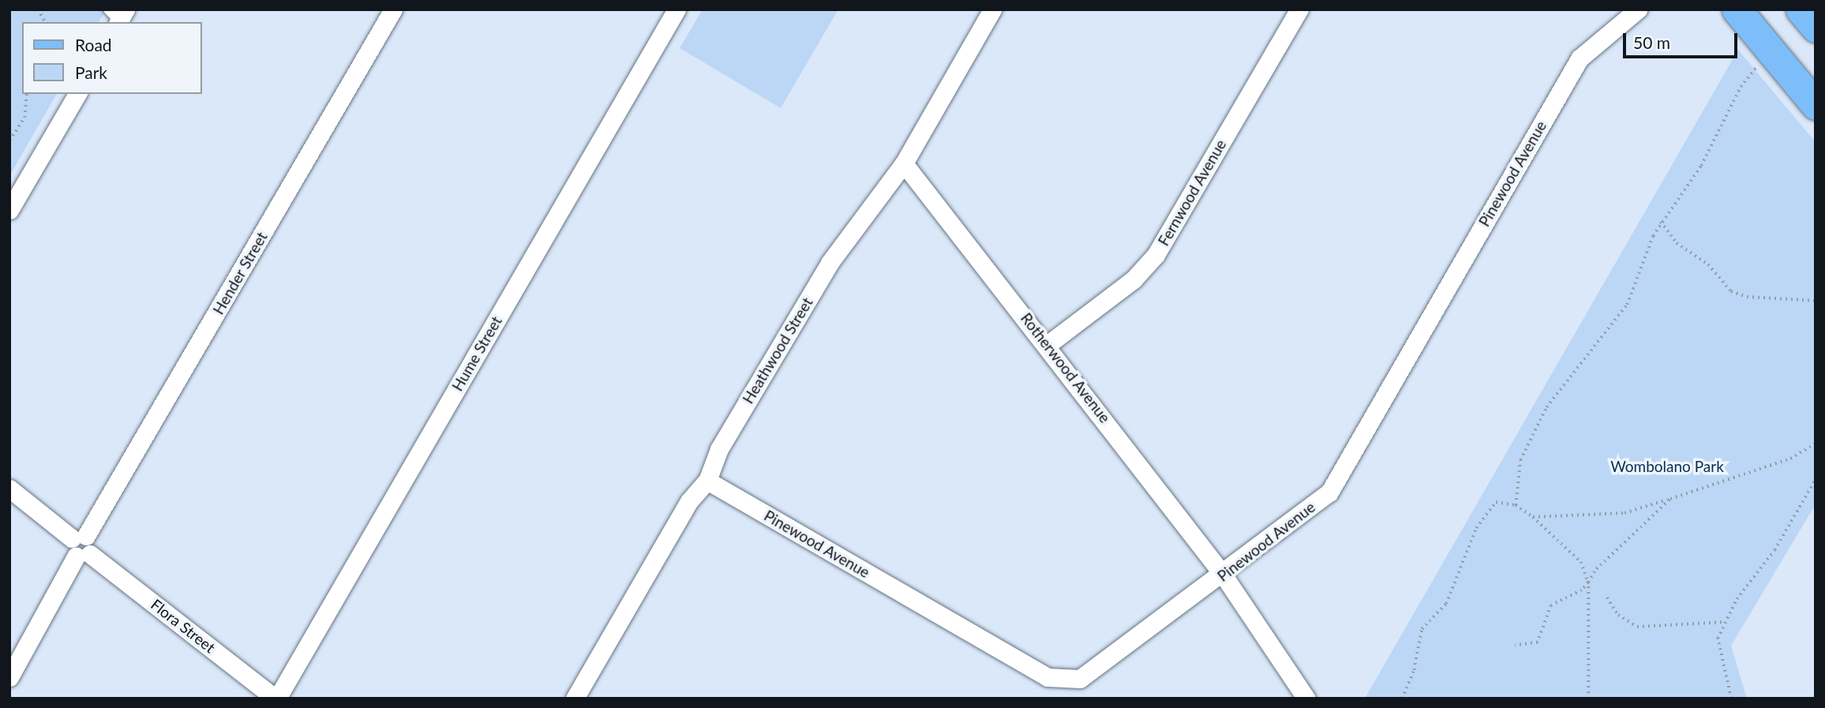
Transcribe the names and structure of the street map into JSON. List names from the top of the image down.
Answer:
{
  "streets": {
    "street": [
      "Pinewood Avenue",
      "Fernwood Avenue",
      "Hender Street",
      "Heathwood Street",
      "Hume Street",
      "Rotherwood Avenue",
      "Flora Street"
    ]
  },
  "crossings": [
    ["Pinewood Avenue", "Heathwood Street"],
    ["Pinewood Avenue", "Rotherwood Avenue"],
    ["Fernwood Avenue", "Rotherwood Avenue"],
    ["Heathwood Street", "Rotherwood Avenue"],
    ["Hume Street", "Flora Street"]
  ],
  "parks": ["Wombolano Park"],
  "legend": ["Road", "Park"],
  "scale_bar": "50 m"
}
